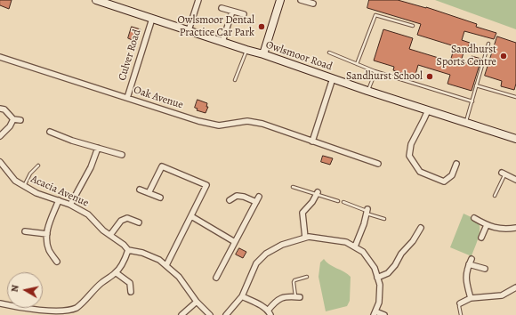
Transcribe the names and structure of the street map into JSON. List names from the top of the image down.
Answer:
{
  "streets": {
    "street": [
      "Culver Road",
      "Owlsmoor Road",
      "Oak Avenue",
      "Acacia Avenue"
    ]
  },
  "crossings": [
    ["Culver Road", "Owlsmoor Road"],
    ["Culver Road", "Oak Avenue"]
  ],
  "places": ["Owlsmoor Dental Practice Car Park", "Sandhurst Sports Centre", "Sandhurst School"],
  "north": "left"
}
